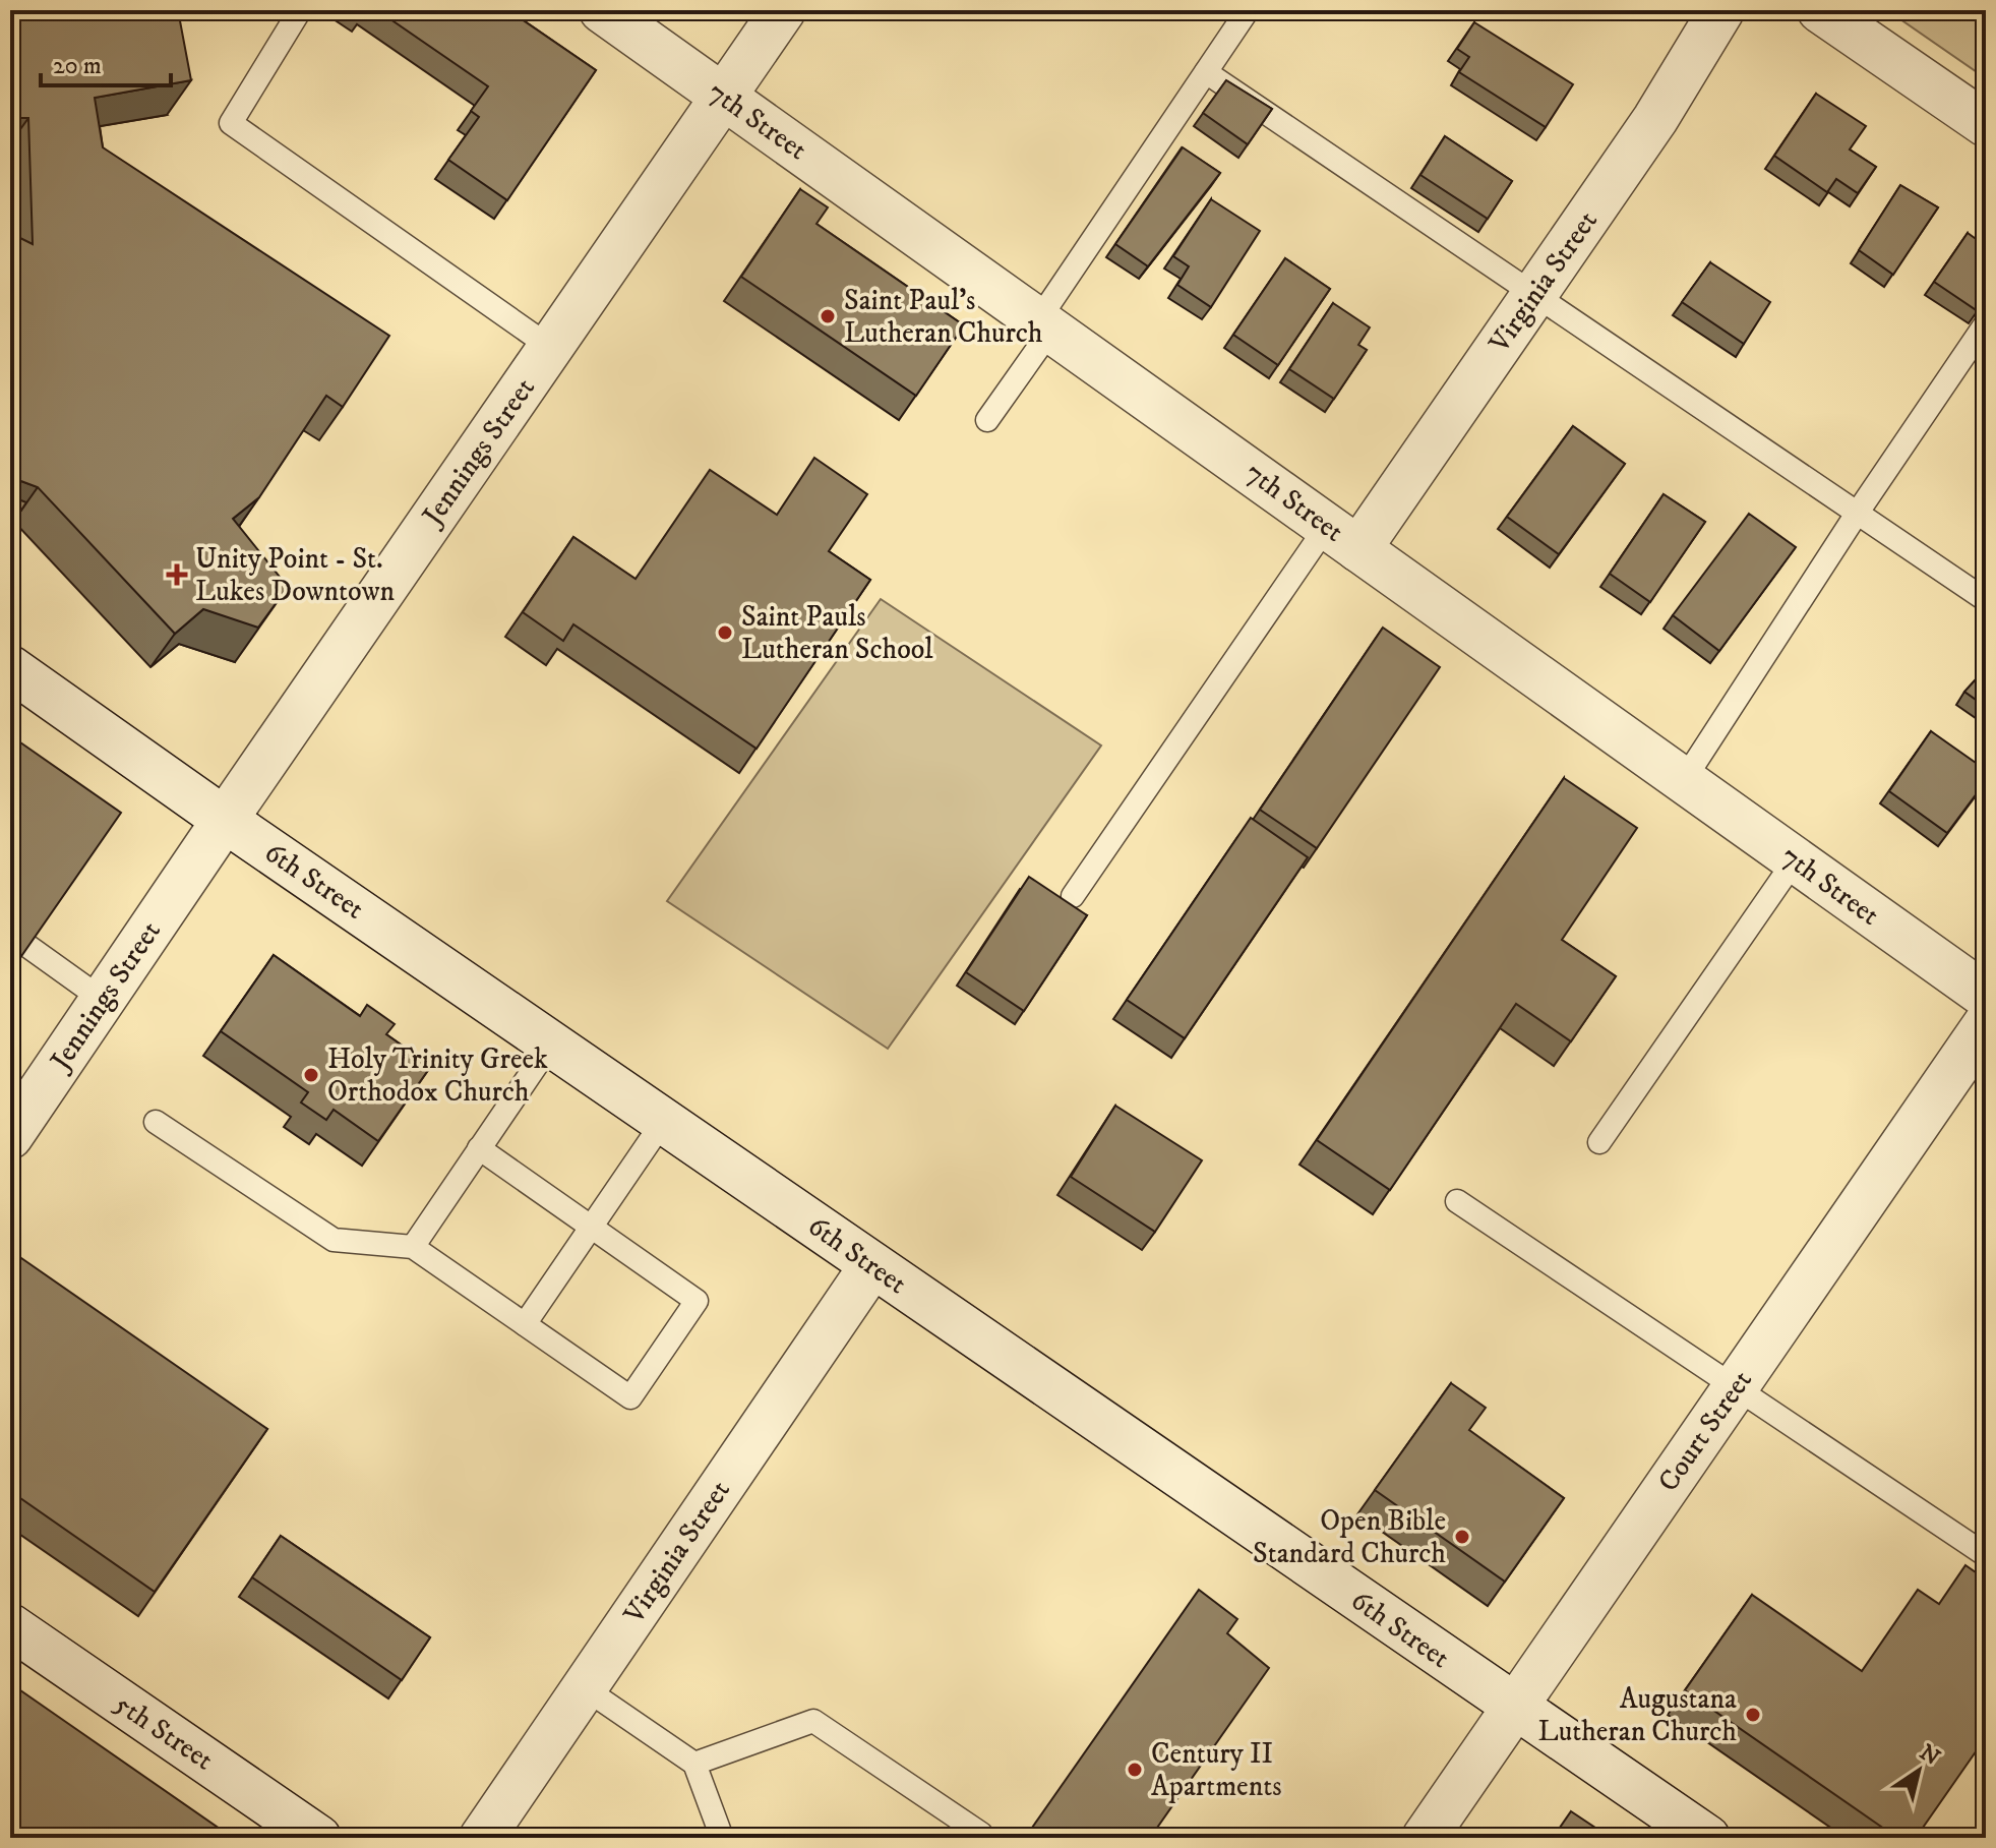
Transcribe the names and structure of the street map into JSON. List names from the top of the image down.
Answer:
{
  "streets": {
    "street": [
      "7th Street",
      "Virginia Street",
      "Jennings Street",
      "6th Street",
      "Court Street",
      "5th Street"
    ]
  },
  "crossings": [
    ["7th Street", "Virginia Street"],
    ["7th Street", "Jennings Street"],
    ["Virginia Street", "6th Street"],
    ["Jennings Street", "6th Street"],
    ["6th Street", "Court Street"]
  ],
  "places": {
    "other": [
      "Saint Paul's Lutheran Church",
      "Saint Pauls Lutheran School",
      "Holy Trinity Greek Orthodox Church",
      "Open Bible Standard Church",
      "Augustana Lutheran Church",
      "Century II Apartments"
    ],
    "health": ["Unity Point - St. Lukes Downtown"]
  },
  "scale_bar": "20 m",
  "north": "top right"
}
